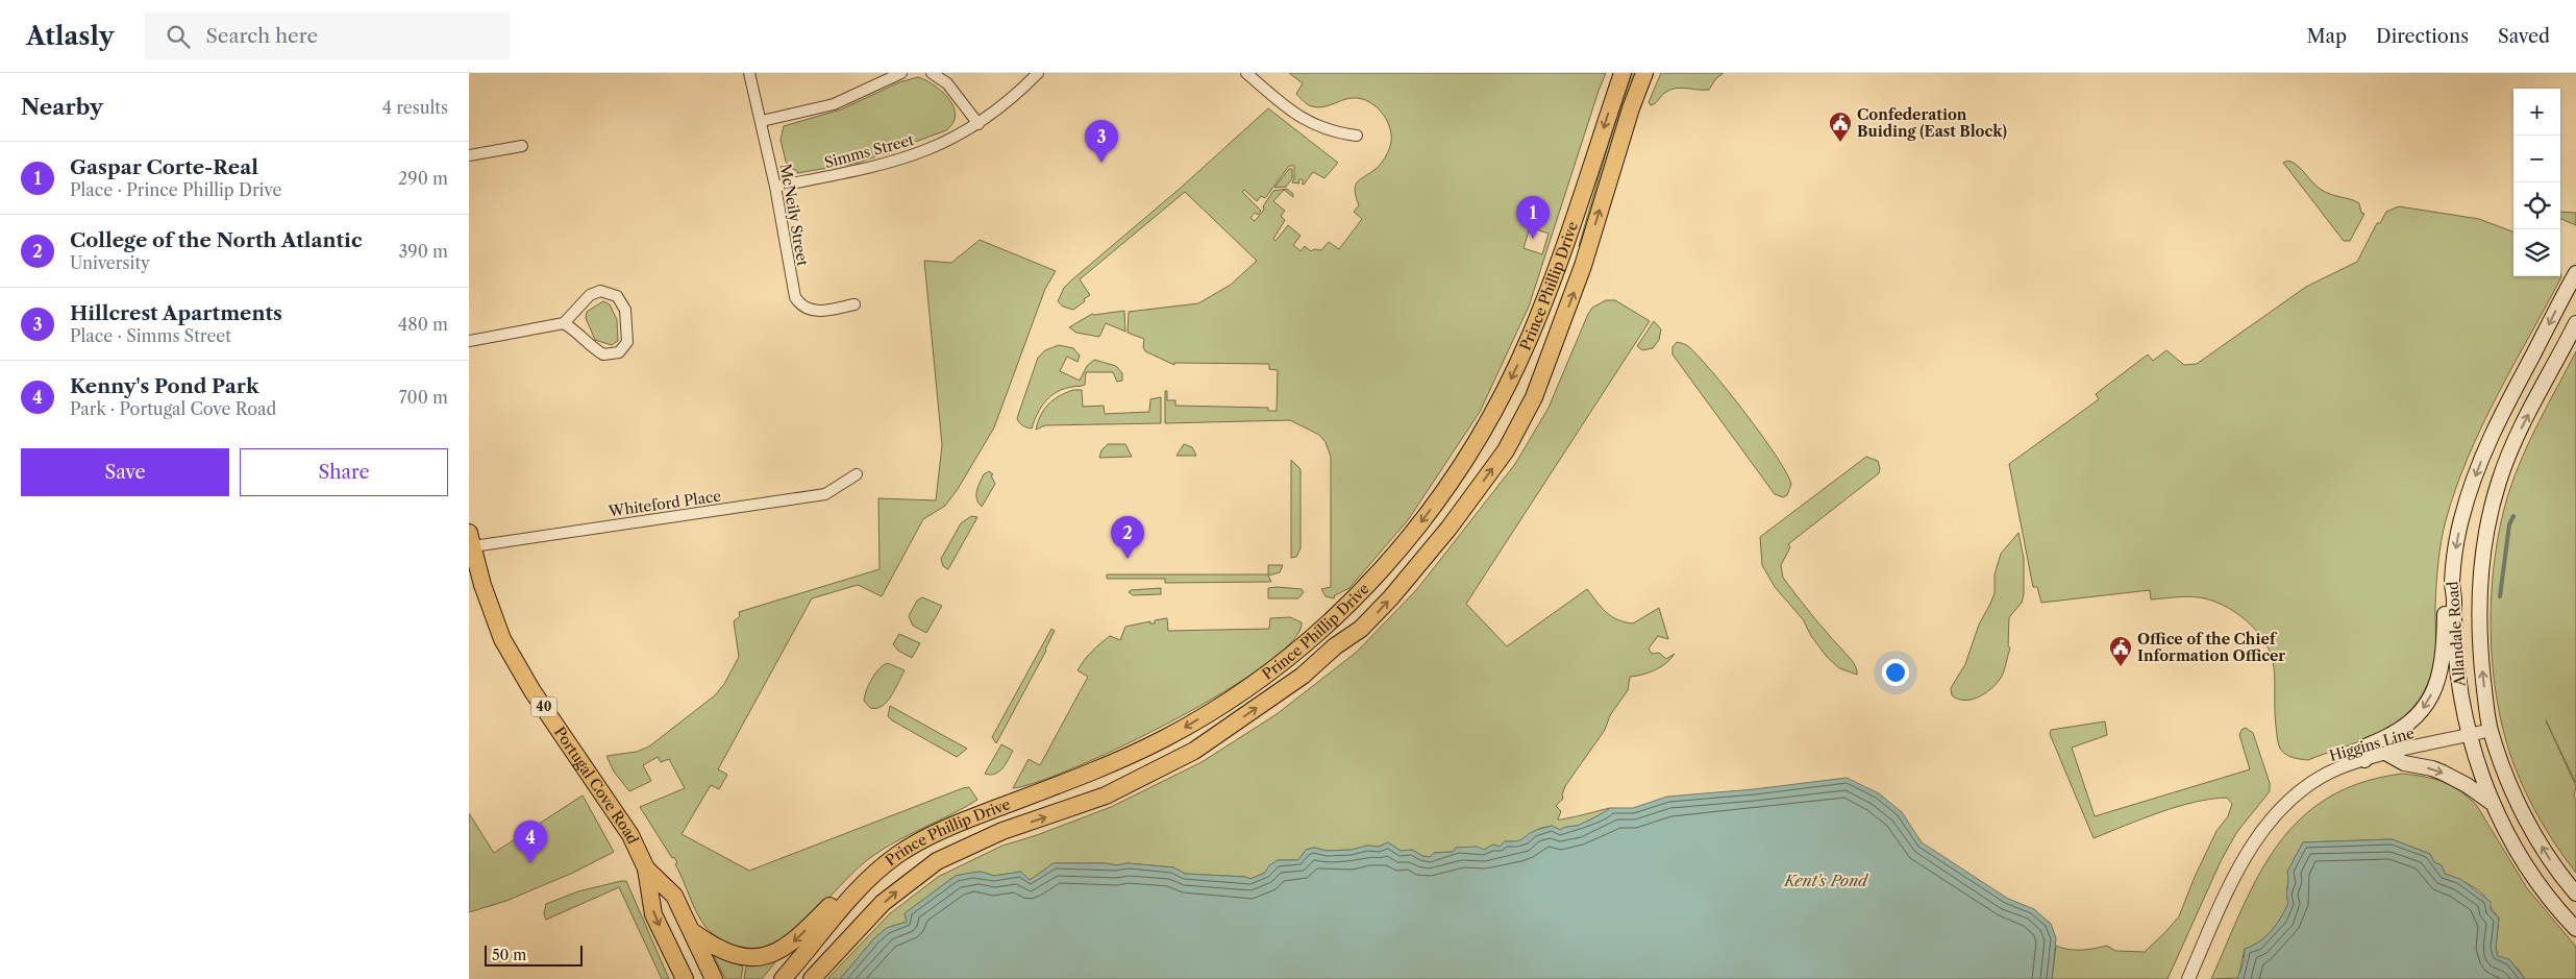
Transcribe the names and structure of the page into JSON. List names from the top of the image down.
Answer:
{
  "streets": {
    "main road": [
      "Prince Phillip Drive",
      "Allandale Road",
      "40",
      "Portugal Cove Road"
    ],
    "street": [
      "Simms Street",
      "McNeily Street",
      "Whiteford Place",
      "Higgins Line"
    ]
  },
  "crossings": [
    ["Simms Street", "McNeily Street"],
    ["Whiteford Place", "Portugal Cove Road"],
    ["Allandale Road", "Higgins Line"]
  ],
  "water": ["Kent's Pond"],
  "places": {
    "public building": ["Confederation Buiding (East Block)", "Office of the Chief Information Officer"]
  },
  "scale_bar": "50 m",
  "page": {
    "header": "Atlasly",
    "search": "Search here",
    "nav": ["Map", "Directions", "Saved"],
    "heading": ["Nearby", "4 results"],
    "map_buttons": ["+", "−"],
    "pins": [
      "3",
      "1",
      "2",
      "4"
    ],
    "list": [
      {
        "mark": "1",
        "name": "Gaspar Corte-Real",
        "note": "Place · Prince Phillip Drive",
        "value": "290 m"
      },
      {
        "mark": "2",
        "name": "College of the North Atlantic",
        "note": "University",
        "value": "390 m"
      },
      {
        "mark": "3",
        "name": "Hillcrest Apartments",
        "note": "Place · Simms Street",
        "value": "480 m"
      },
      {
        "mark": "4",
        "name": "Kenny's Pond Park",
        "note": "Park · Portugal Cove Road",
        "value": "700 m"
      }
    ],
    "buttons": ["Save", "Share"],
    "scale": "50 m"
  }
}
